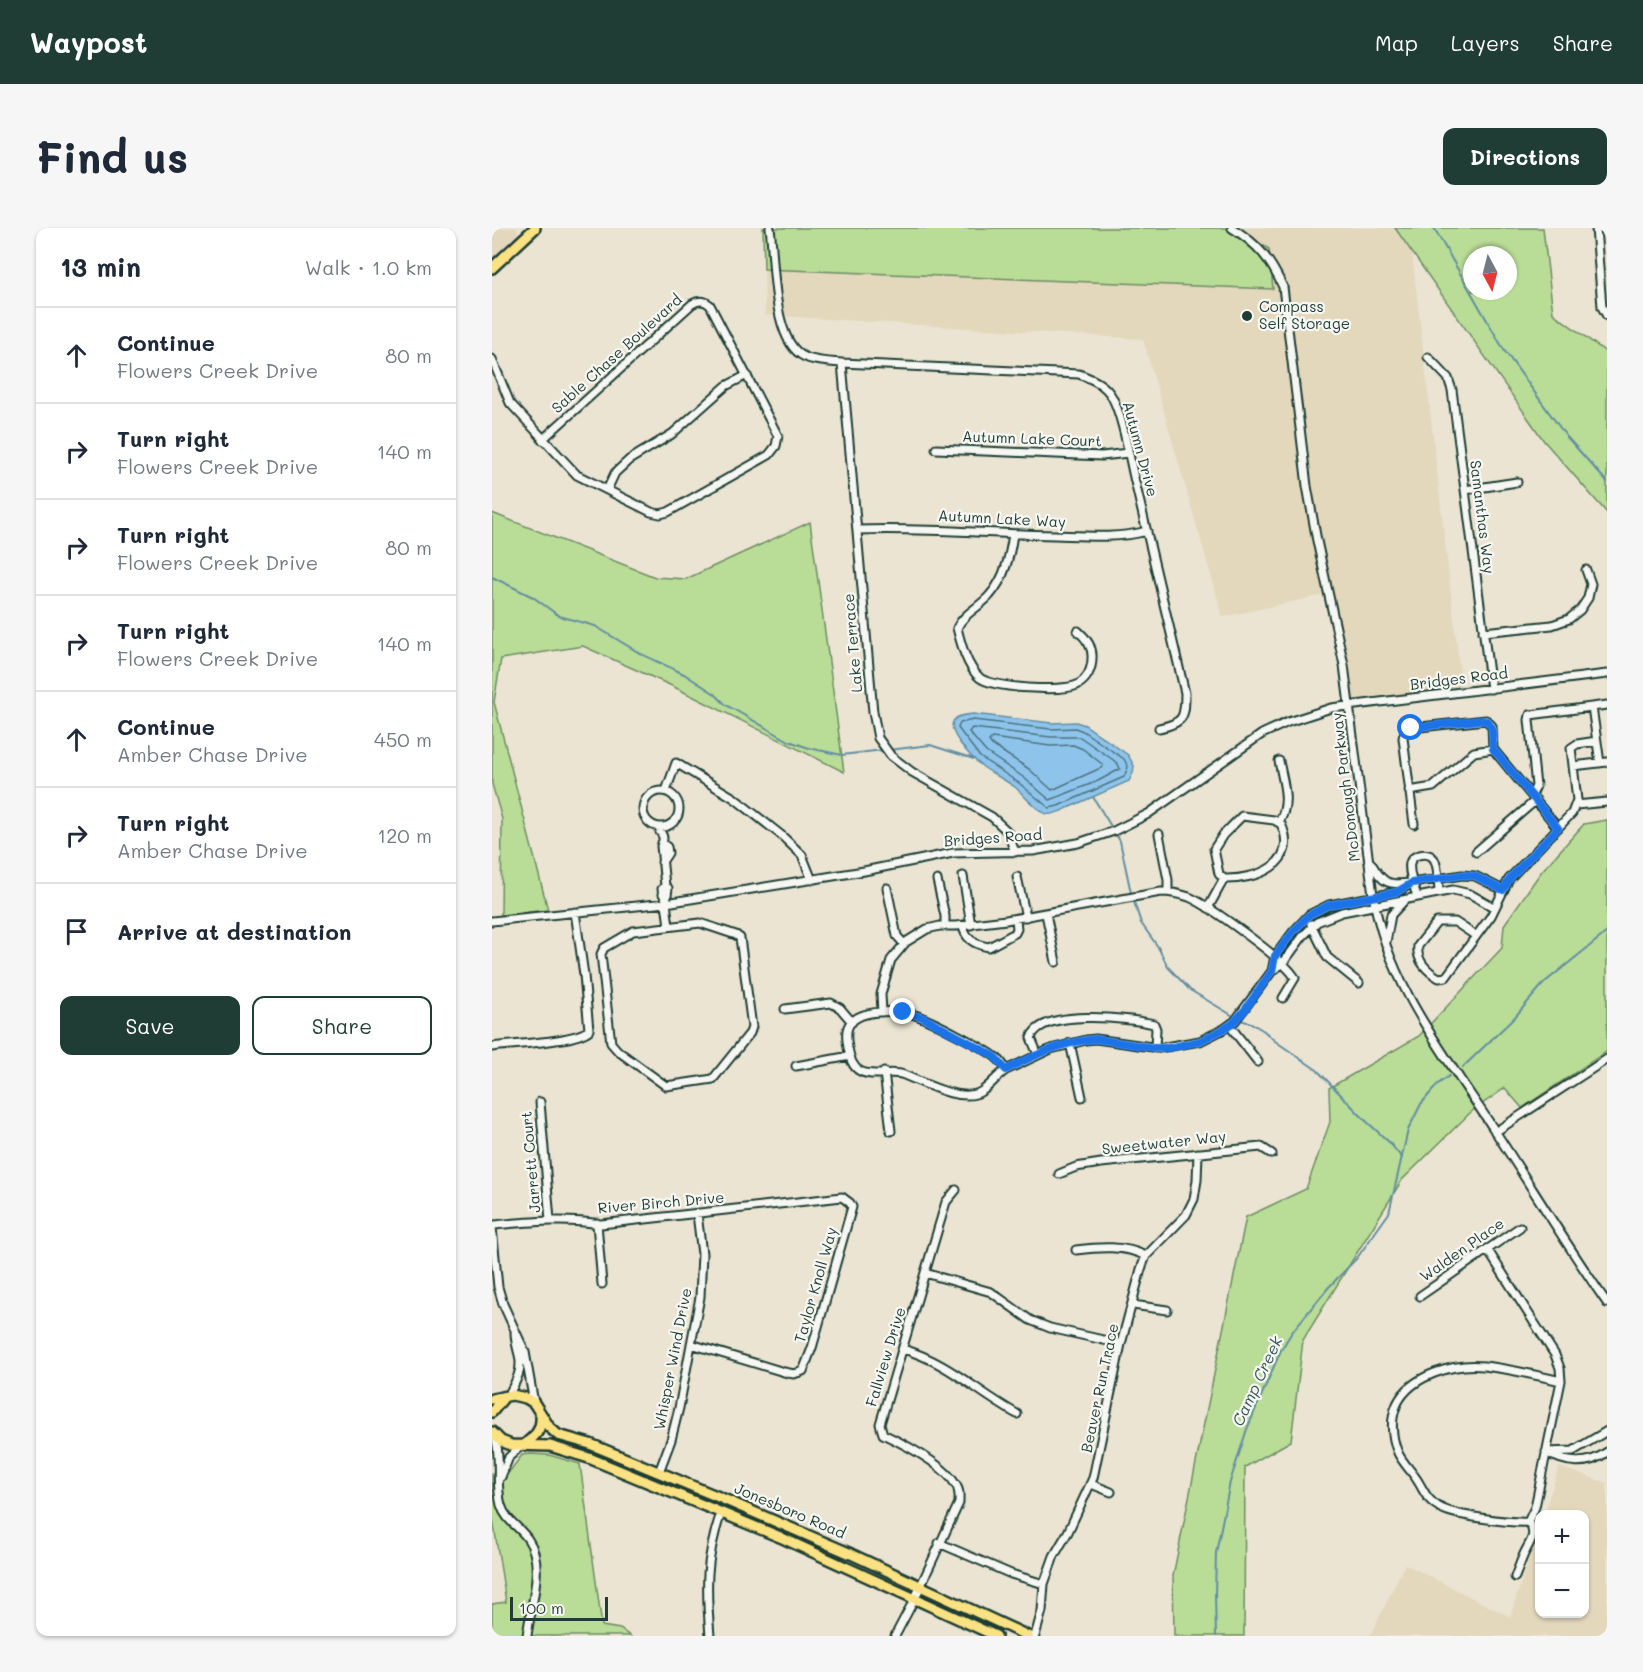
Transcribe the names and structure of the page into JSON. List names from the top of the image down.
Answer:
{
  "streets": {
    "main road": ["Jonesboro Road"],
    "street": [
      "Sable Chase Boulevard",
      "Autumn Lake Court",
      "Autumn Drive",
      "Samanthas Way",
      "Autumn Lake Way",
      "Lake Terrace",
      "Bridges Road",
      "McDonough Parkway",
      "Sweetwater Way",
      "Jarrett Court",
      "River Birch Drive",
      "Walden Place",
      "Taylor Knoll Way",
      "Fallview Drive",
      "Whisper Wind Drive",
      "Beaver Run Trace"
    ]
  },
  "crossings": [
    ["Autumn Lake Court", "Autumn Drive"],
    ["Autumn Drive", "Autumn Lake Way"],
    ["Autumn Drive", "Lake Terrace"],
    ["Samanthas Way", "Bridges Road"],
    ["Autumn Lake Way", "Lake Terrace"],
    ["Lake Terrace", "Bridges Road"],
    ["Bridges Road", "McDonough Parkway"],
    ["Sweetwater Way", "Beaver Run Trace"],
    ["Jarrett Court", "River Birch Drive"],
    ["River Birch Drive", "Taylor Knoll Way"],
    ["River Birch Drive", "Whisper Wind Drive"],
    ["Taylor Knoll Way", "Whisper Wind Drive"],
    ["Fallview Drive", "Jonesboro Road"],
    ["Whisper Wind Drive", "Jonesboro Road"]
  ],
  "water": ["Camp Creek"],
  "places": ["Compass Self Storage"],
  "scale_bar": "100 m",
  "north": "bottom",
  "page": {
    "header": "Waypost",
    "nav": ["Map", "Layers", "Share"],
    "buttons": [
      "Directions",
      ["Save", "Share"]
    ],
    "title": "Find us",
    "heading": ["13 min", "Walk · 1.0 km"],
    "list": [
      ["Continue", "Flowers Creek Drive", "80 m"],
      ["Turn right", "Flowers Creek Drive", "140 m"],
      ["Turn right", "Flowers Creek Drive", "80 m"],
      ["Turn right", "Flowers Creek Drive", "140 m"],
      ["Continue", "Amber Chase Drive", "450 m"],
      ["Turn right", "Amber Chase Drive", "120 m"],
      "Arrive at destination"
    ],
    "map_buttons": ["+", "−"],
    "scale": "100 m"
  }
}
